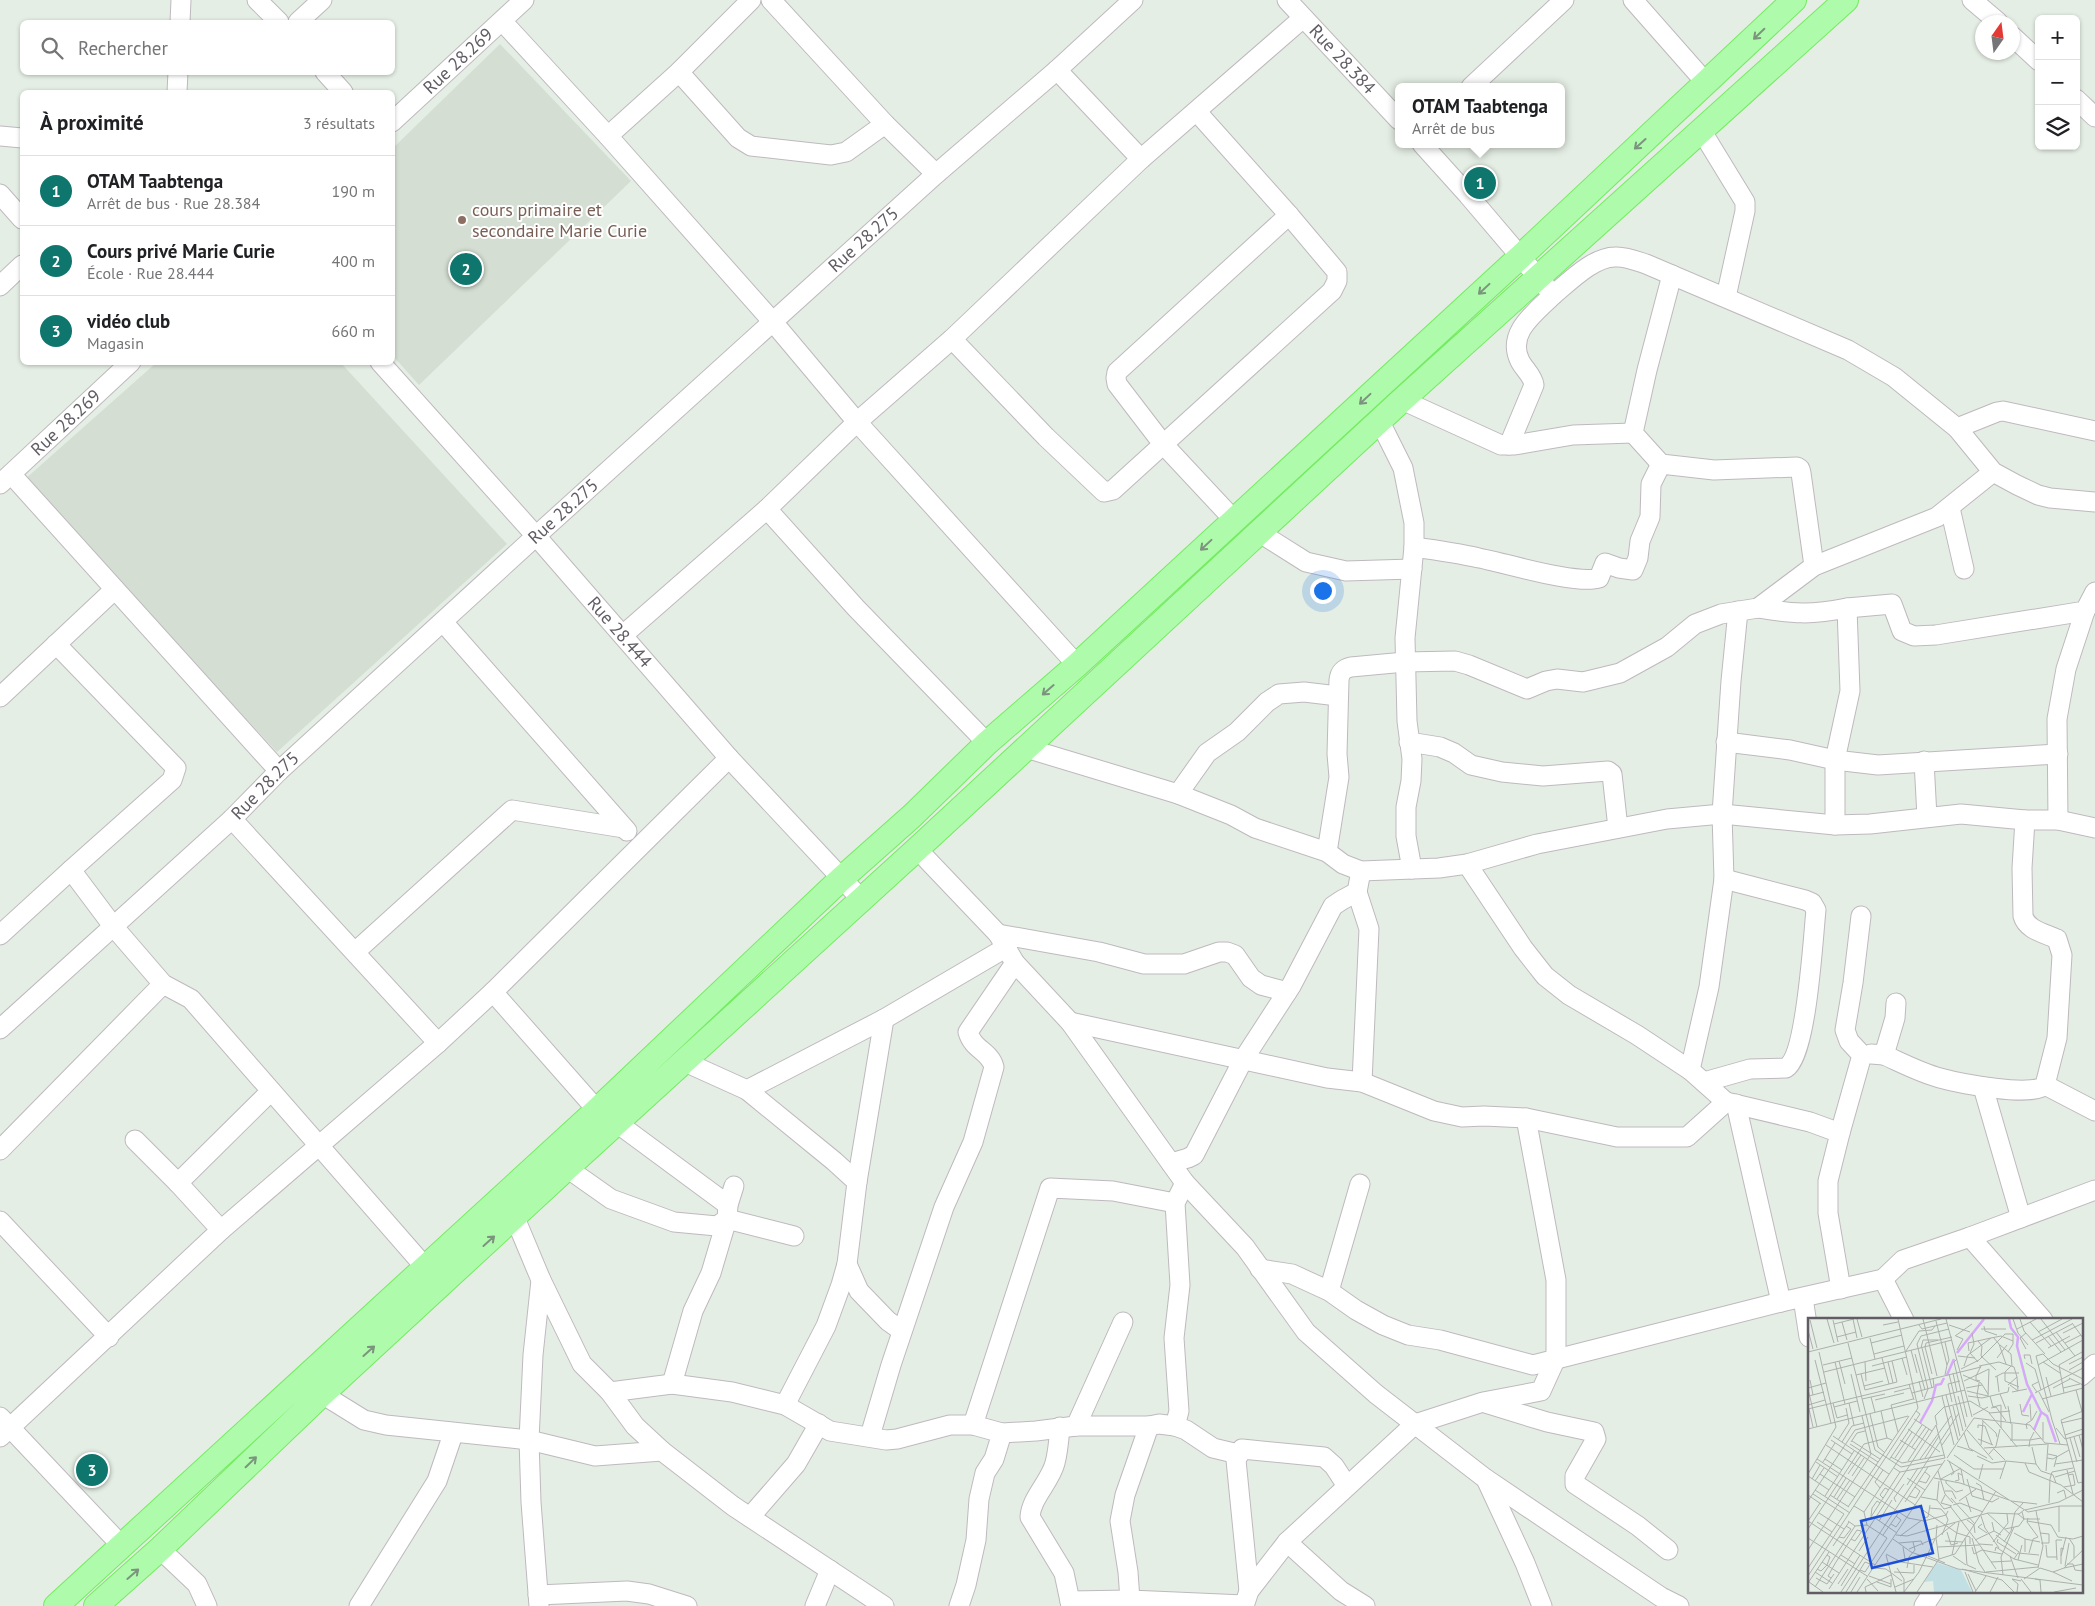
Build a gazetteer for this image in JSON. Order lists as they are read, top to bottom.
{
  "streets": {
    "street": [
      "Rue 28.384",
      "Rue 28.269",
      "Rue 28.275",
      "Rue 28.444"
    ]
  },
  "crossings": [
    ["Rue 28.275", "Rue 28.444"]
  ],
  "places": ["cours primaire et secondaire Marie Curie"],
  "north": "top",
  "page": {
    "map_buttons": ["+", "−"],
    "search": "Rechercher",
    "popup": ["OTAM Taabtenga", "Arrêt de bus"],
    "heading": ["À proximité", "3 résultats"],
    "list": [
      {
        "mark": "1",
        "name": "OTAM Taabtenga",
        "note": "Arrêt de bus · Rue 28.384",
        "value": "190 m"
      },
      {
        "mark": "2",
        "name": "Cours privé Marie Curie",
        "note": "École · Rue 28.444",
        "value": "400 m"
      },
      {
        "mark": "3",
        "name": "vidéo club",
        "note": "Magasin",
        "value": "660 m"
      }
    ],
    "pins": ["1", "2", "3"]
  }
}
